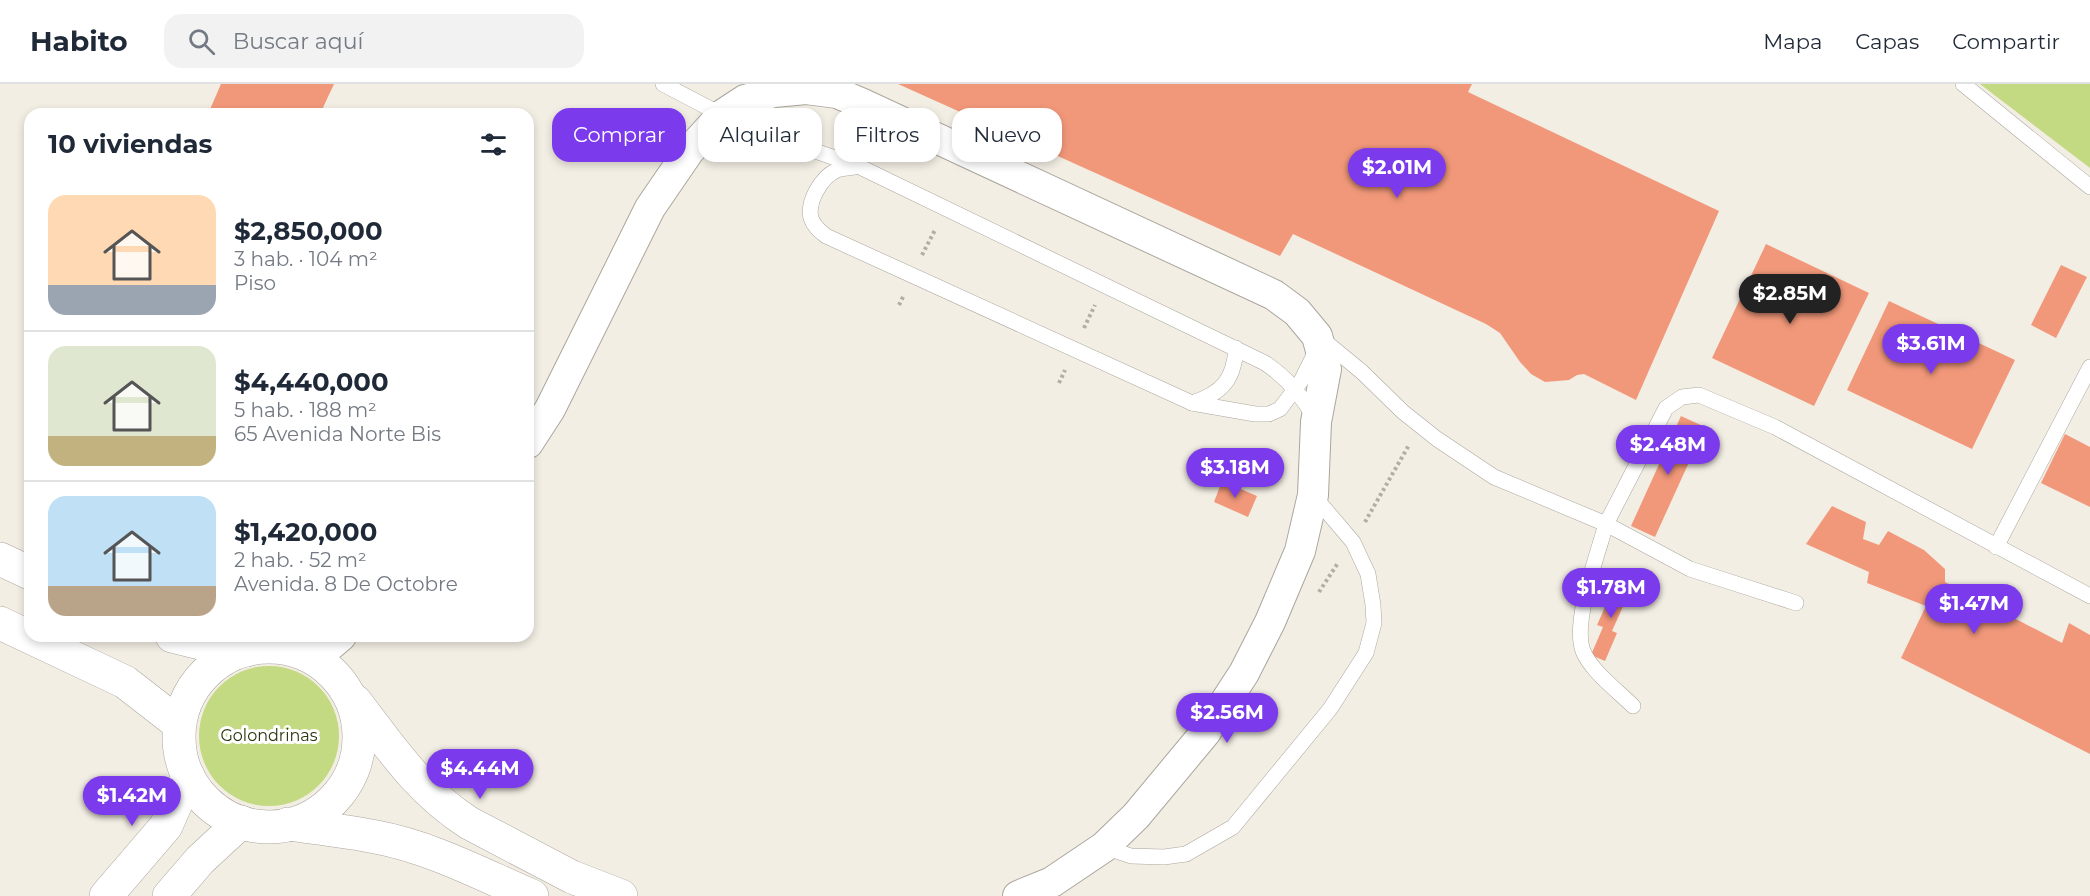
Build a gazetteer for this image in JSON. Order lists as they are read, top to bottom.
{
  "parks": ["Golondrinas"],
  "page": {
    "header": "Habito",
    "search": "Buscar aquí",
    "nav": ["Mapa", "Capas", "Compartir"],
    "chip": [
      "Comprar",
      "Alquilar",
      "Filtros",
      "Nuevo"
    ],
    "heading": "10 viviendas",
    "price": [
      "$2.01M",
      "$2.85M",
      "$3.61M",
      "$2.48M",
      "$3.18M",
      "$1.78M",
      "$1.47M",
      "$2.56M",
      "$4.44M",
      "$1.42M"
    ],
    "list": [
      {
        "name": "$2,850,000",
        "note": "3 hab. · 104 m² · Piso"
      },
      {
        "name": "$4,440,000",
        "note": "5 hab. · 188 m² · 65 Avenida Norte Bis"
      },
      {
        "name": "$1,420,000",
        "note": "2 hab. · 52 m² · Avenida. 8 De Octobre"
      }
    ]
  }
}
